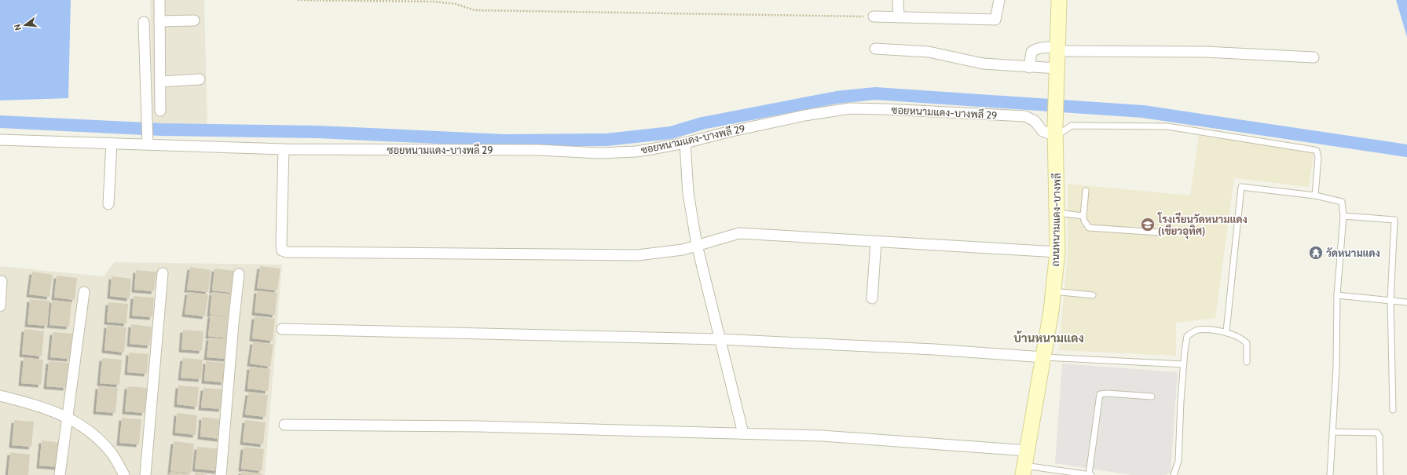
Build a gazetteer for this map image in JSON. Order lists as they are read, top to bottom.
{
  "streets": {
    "main road": ["ถนนหนามแดง-บางพลี"],
    "street": ["ซอยหนามแดง-บางพลี 29"]
  },
  "crossings": [
    ["ซอยหนามแดง-บางพลี 29", "ถนนหนามแดง-บางพลี"]
  ],
  "districts": ["บ้านหนามแดง"],
  "places": {
    "school or university": ["โรงเรียนวัดหนามแดง (เขียวอุทิศ)"],
    "temple": ["วัดหนามแดง"]
  },
  "north": "left"
}
